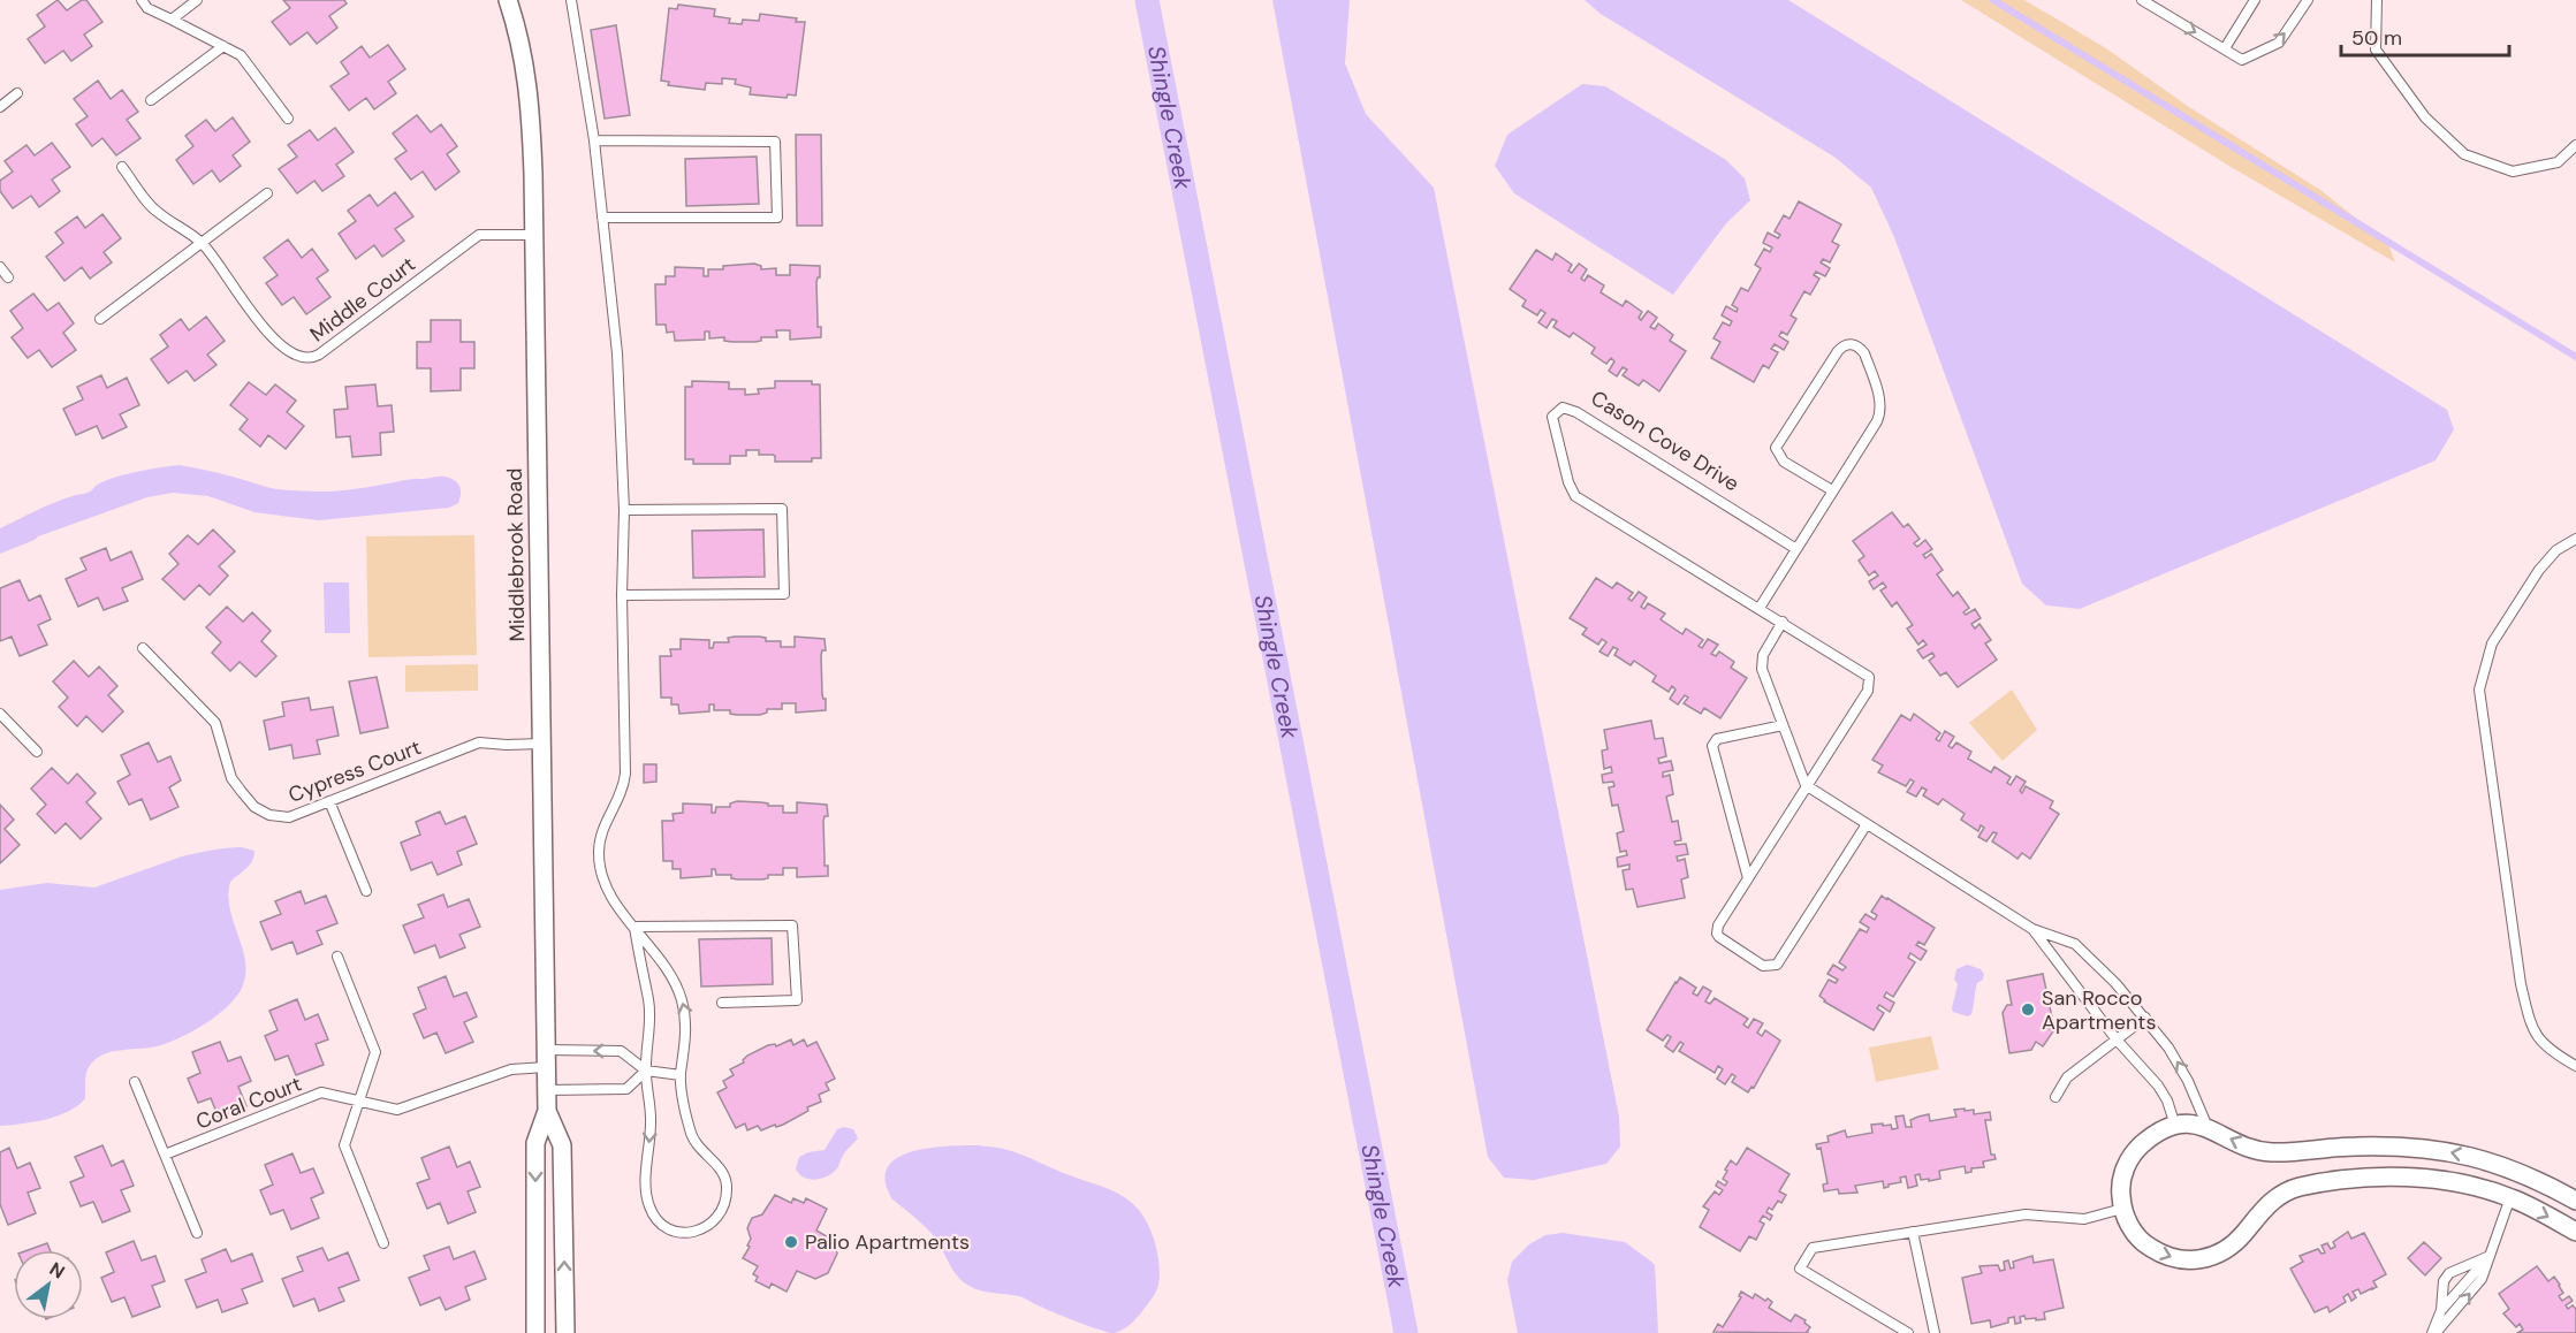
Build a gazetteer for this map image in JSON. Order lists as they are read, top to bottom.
{
  "streets": {
    "street": ["Middlebrook Road"],
    "lane": [
      "Middle Court",
      "Cason Cove Drive",
      "Cypress Court",
      "Coral Court"
    ]
  },
  "crossings": [
    ["Middle Court", "Middlebrook Road"],
    ["Middlebrook Road", "Cypress Court"],
    ["Middlebrook Road", "Coral Court"]
  ],
  "water": ["Shingle Creek"],
  "places": ["San Rocco Apartments", "Palio Apartments"],
  "scale_bar": "50 m",
  "north": "top right"
}
